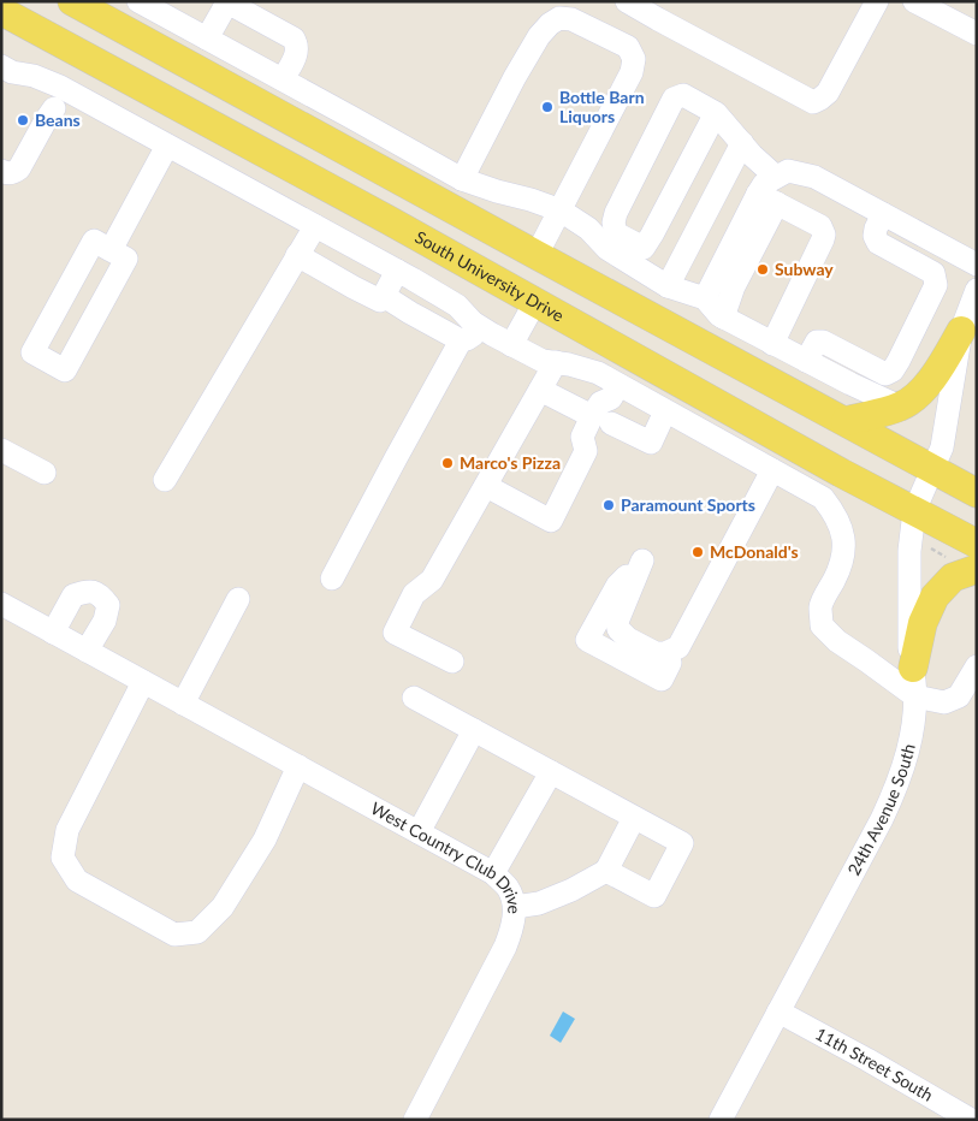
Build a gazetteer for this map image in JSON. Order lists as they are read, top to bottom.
{
  "streets": {
    "main road": ["South University Drive"],
    "street": ["24th Avenue South", "West Country Club Drive", "11th Street South"]
  },
  "crossings": [
    ["South University Drive", "24th Avenue South"],
    ["24th Avenue South", "11th Street South"]
  ],
  "places": [
    "Bottle Barn Liquors",
    "Beans",
    "Subway",
    "Marco's Pizza",
    "Paramount Sports",
    "McDonald's"
  ]
}
